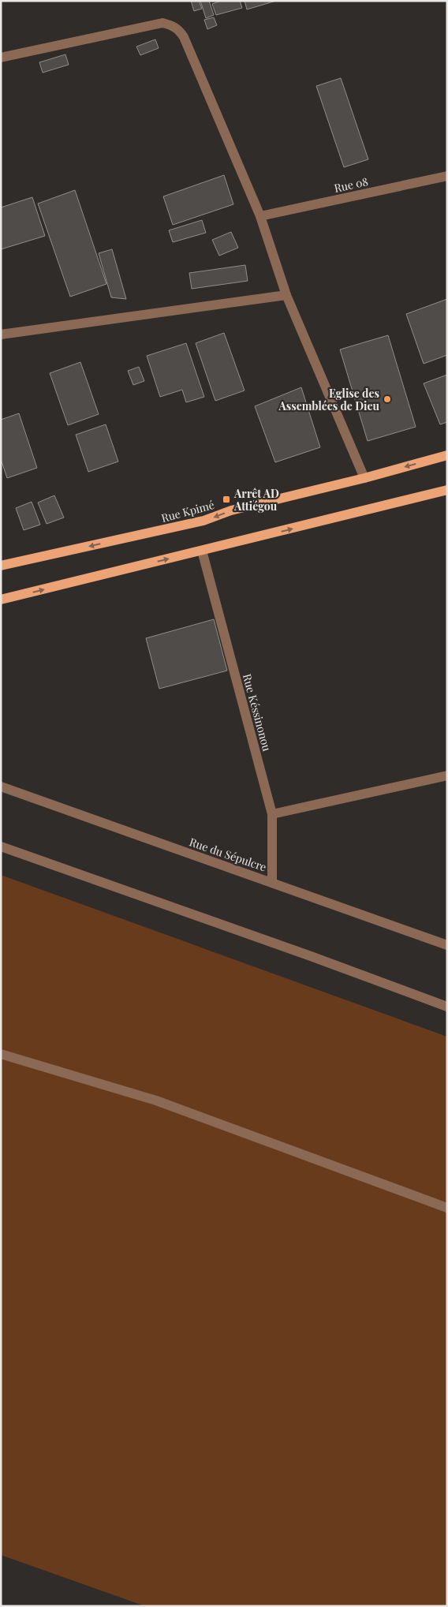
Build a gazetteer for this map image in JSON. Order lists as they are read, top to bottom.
{
  "streets": {
    "main road": ["Rue Kpimé"],
    "street": ["Rue 08", "Rue Késsinonou", "Rue du Sépulcre"]
  },
  "crossings": [
    ["Rue Késsinonou", "Rue du Sépulcre"]
  ],
  "places": {
    "other": ["Eglise des Assemblées de Dieu"],
    "transit": ["Arrêt AD Attiégou"]
  }
}
